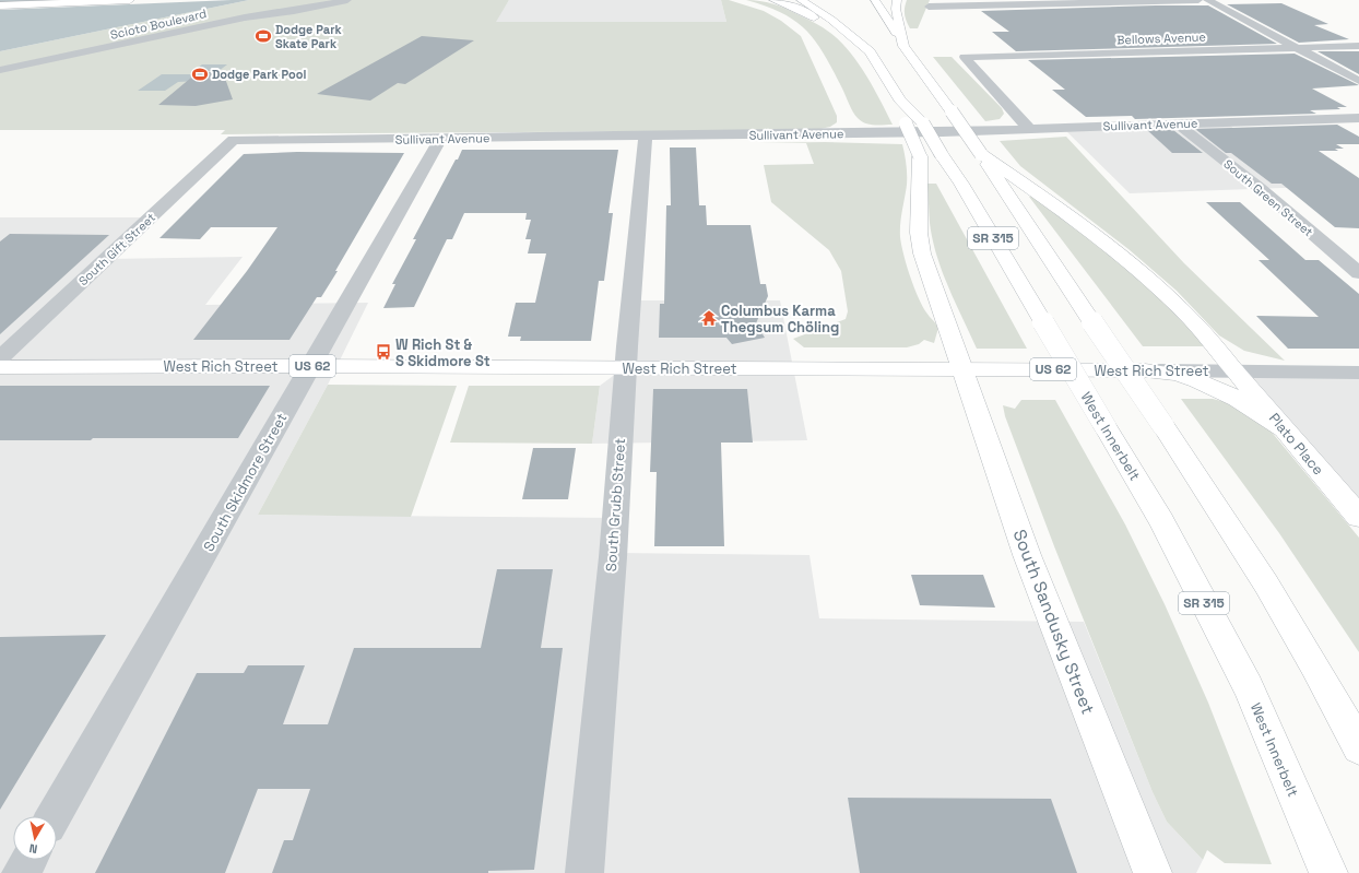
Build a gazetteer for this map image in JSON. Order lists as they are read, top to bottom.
{
  "streets": {
    "main road": [
      "SR 315",
      "West Rich Street",
      "US 62",
      "West Innerbelt",
      "Plato Place",
      "South Sandusky Street"
    ],
    "street": [
      "Scioto Boulevard",
      "Bellows Avenue",
      "Sullivant Avenue",
      "South Green Street",
      "South Gift Street",
      "South Skidmore Street",
      "South Grubb Street"
    ]
  },
  "crossings": [
    ["Bellows Avenue", "Sullivant Avenue"],
    ["Sullivant Avenue", "South Green Street"],
    ["Sullivant Avenue", "South Gift Street"],
    ["Sullivant Avenue", "South Skidmore Street"],
    ["Sullivant Avenue", "South Grubb Street"],
    ["SR 315", "Plato Place"],
    ["West Rich Street", "US 62"],
    ["West Rich Street", "Plato Place"],
    ["West Rich Street", "South Skidmore Street"],
    ["West Rich Street", "South Grubb Street"],
    ["West Rich Street", "South Sandusky Street"],
    ["US 62", "Plato Place"],
    ["West Innerbelt", "South Sandusky Street"]
  ],
  "places": {
    "sports": ["Dodge Park Skate Park", "Dodge Park Pool"],
    "temple": ["Columbus Karma Thegsum Chöling"],
    "bus stop": ["W Rich St & S Skidmore St"]
  },
  "north": "bottom"
}
